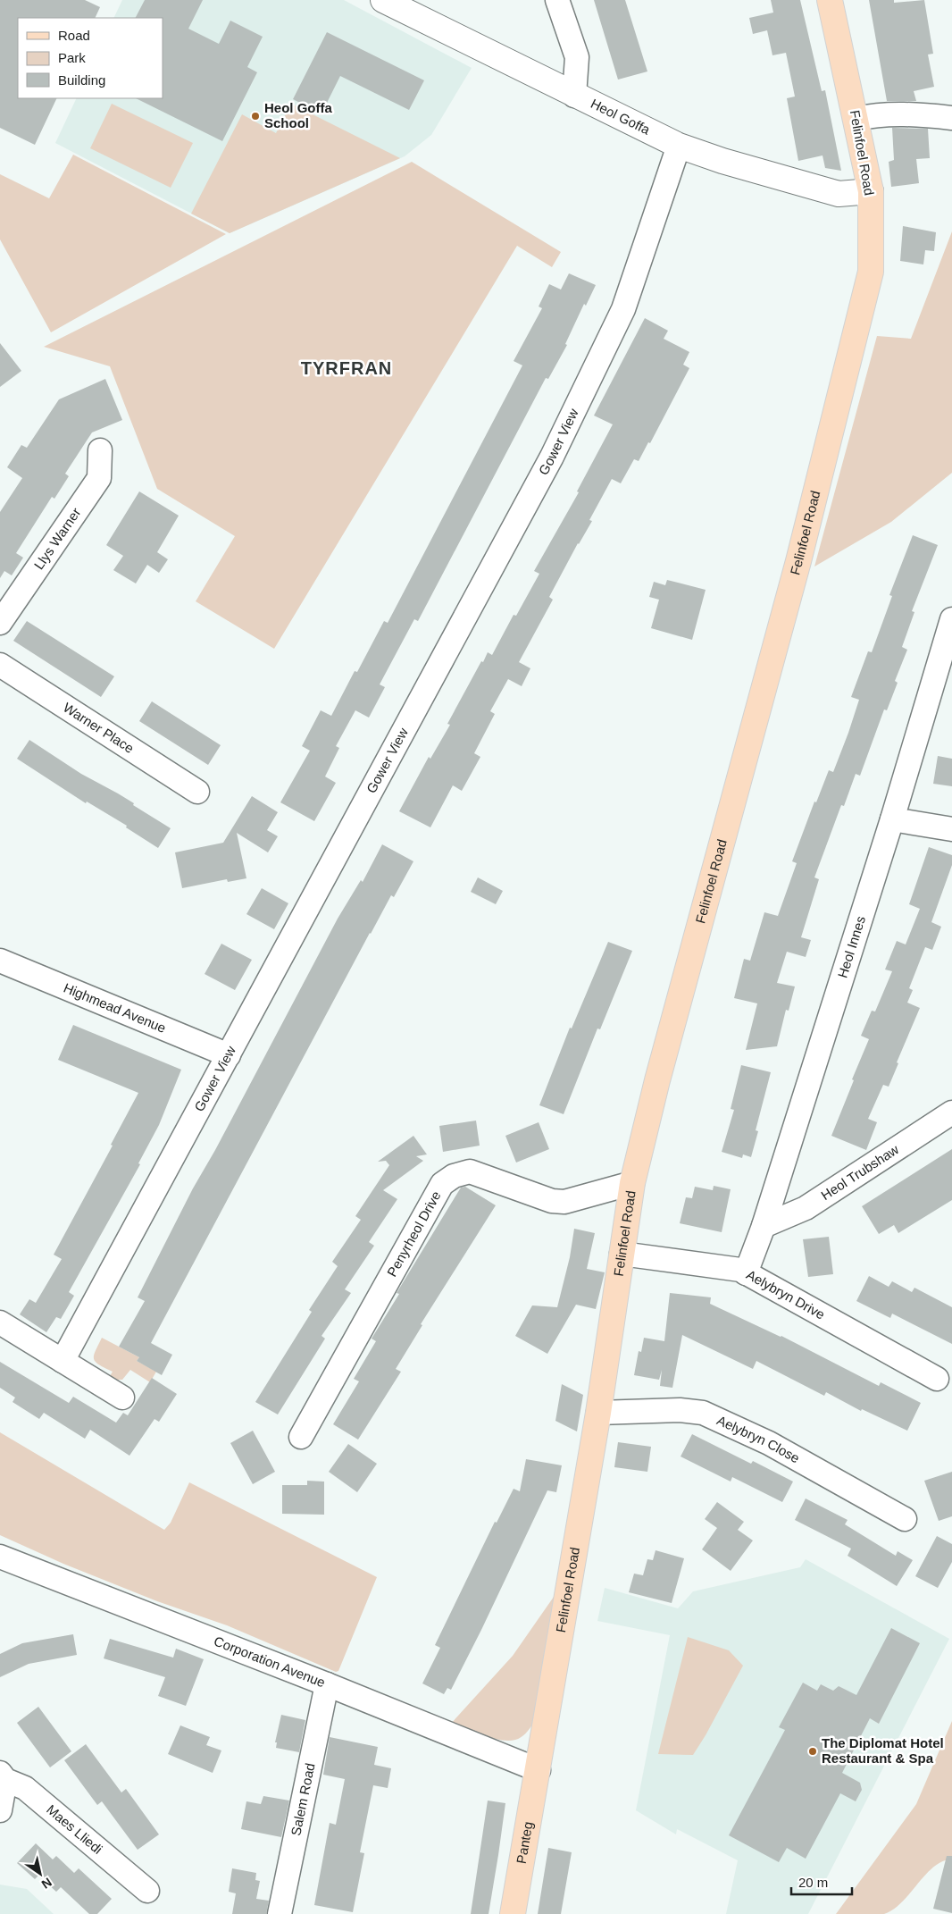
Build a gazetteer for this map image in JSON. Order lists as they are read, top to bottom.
{
  "streets": {
    "main road": ["Felinfoel Road", "Panteg"],
    "street": [
      "Heol Goffa",
      "Gower View",
      "Llys Warner",
      "Warner Place",
      "Heol Innes",
      "Highmead Avenue",
      "Heol Trubshaw",
      "Penyrheol Drive",
      "Aelybryn Drive",
      "Aelybryn Close",
      "Corporation Avenue",
      "Salem Road",
      "Maes Lliedi"
    ]
  },
  "crossings": [
    ["Heol Goffa", "Felinfoel Road"],
    ["Heol Goffa", "Gower View"],
    ["Felinfoel Road", "Penyrheol Drive"],
    ["Felinfoel Road", "Aelybryn Drive"],
    ["Felinfoel Road", "Aelybryn Close"],
    ["Felinfoel Road", "Corporation Avenue"],
    ["Felinfoel Road", "Panteg"],
    ["Gower View", "Highmead Avenue"],
    ["Heol Innes", "Heol Trubshaw"],
    ["Heol Innes", "Aelybryn Drive"],
    ["Corporation Avenue", "Salem Road"],
    ["Corporation Avenue", "Panteg"]
  ],
  "districts": ["TYRFRAN"],
  "places": ["Heol Goffa School", "The Diplomat Hotel Restaurant & Spa"],
  "legend": ["Road", "Park", "Building"],
  "scale_bar": "20 m",
  "north": "bottom right"
}
